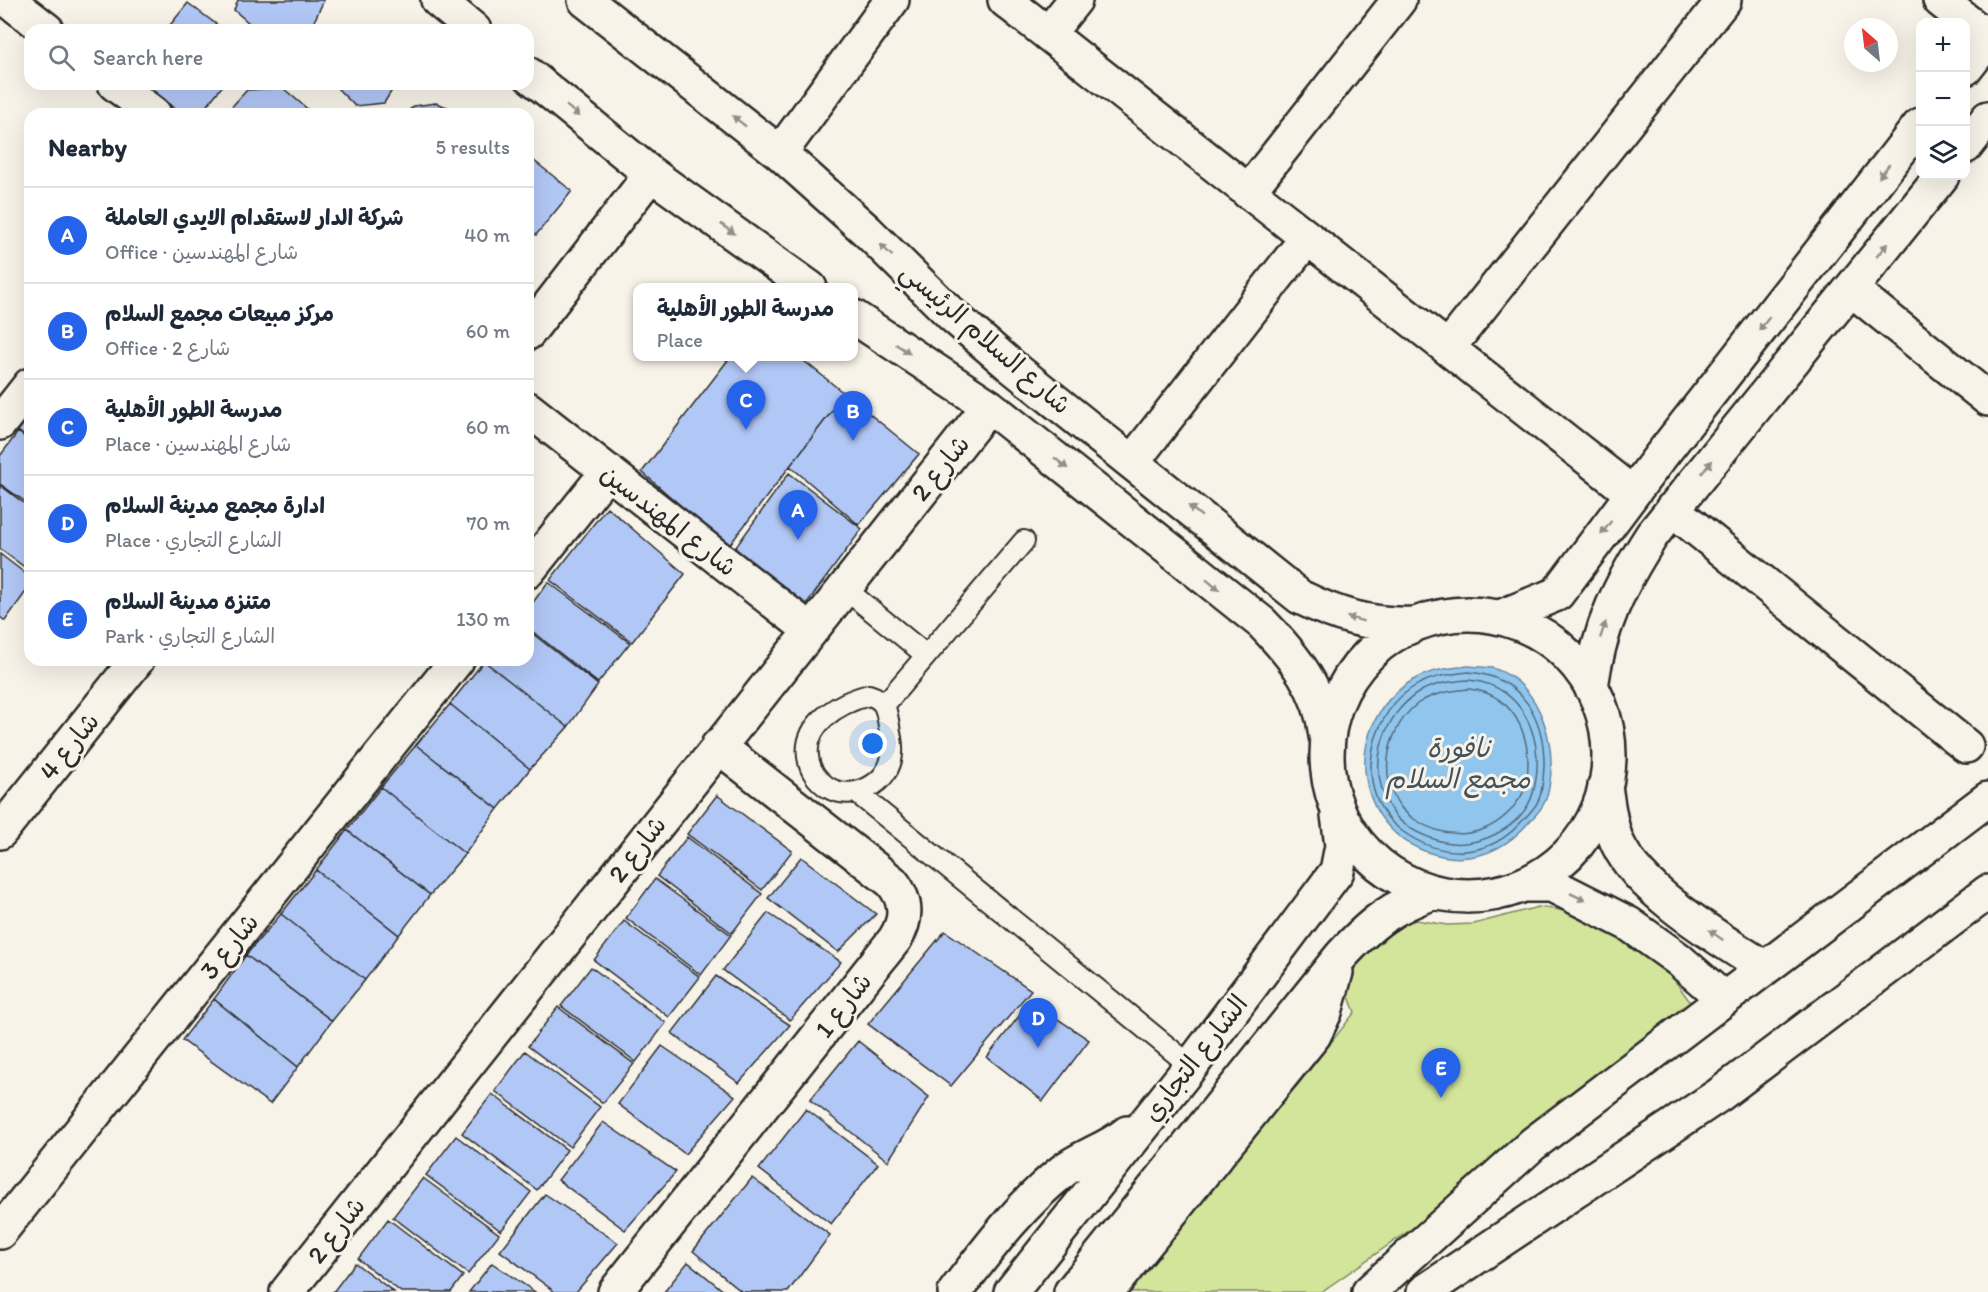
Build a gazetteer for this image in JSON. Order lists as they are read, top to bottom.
{
  "streets": {
    "street": [
      "شارع السلام الرئيسي",
      "شارع 2",
      "شارع المهندسين",
      "شارع 4",
      "شارع 3",
      "شارع 1",
      "الشارع التجاري"
    ]
  },
  "crossings": [
    ["شارع السلام الرئيسي", "شارع 2"],
    ["شارع السلام الرئيسي", "الشارع التجاري"],
    ["شارع 2", "شارع المهندسين"],
    ["شارع 2", "شارع 1"]
  ],
  "water": ["نافورة مجمع السلام"],
  "north": "top left",
  "page": {
    "map_buttons": ["+", "−"],
    "search": "Search here",
    "heading": ["Nearby", "5 results"],
    "list": [
      {
        "mark": "A",
        "name": "شركة الدار لاستقدام الايدي العاملة",
        "note": "Office · شارع المهندسين",
        "value": "40 m"
      },
      {
        "mark": "B",
        "name": "مركز مبيعات مجمع السلام",
        "note": "Office · شارع 2",
        "value": "60 m"
      },
      {
        "mark": "C",
        "name": "مدرسة الطور الأهلية",
        "note": "Place · شارع المهندسين",
        "value": "60 m"
      },
      {
        "mark": "D",
        "name": "ادارة مجمع مدينة السلام",
        "note": "Place · الشارع التجاري",
        "value": "70 m"
      },
      {
        "mark": "E",
        "name": "متنزه مدينة السلام",
        "note": "Park · الشارع التجاري",
        "value": "130 m"
      }
    ],
    "popup": ["مدرسة الطور الأهلية", "Place"],
    "pins": [
      "C",
      "B",
      "A",
      "D",
      "E"
    ]
  }
}
